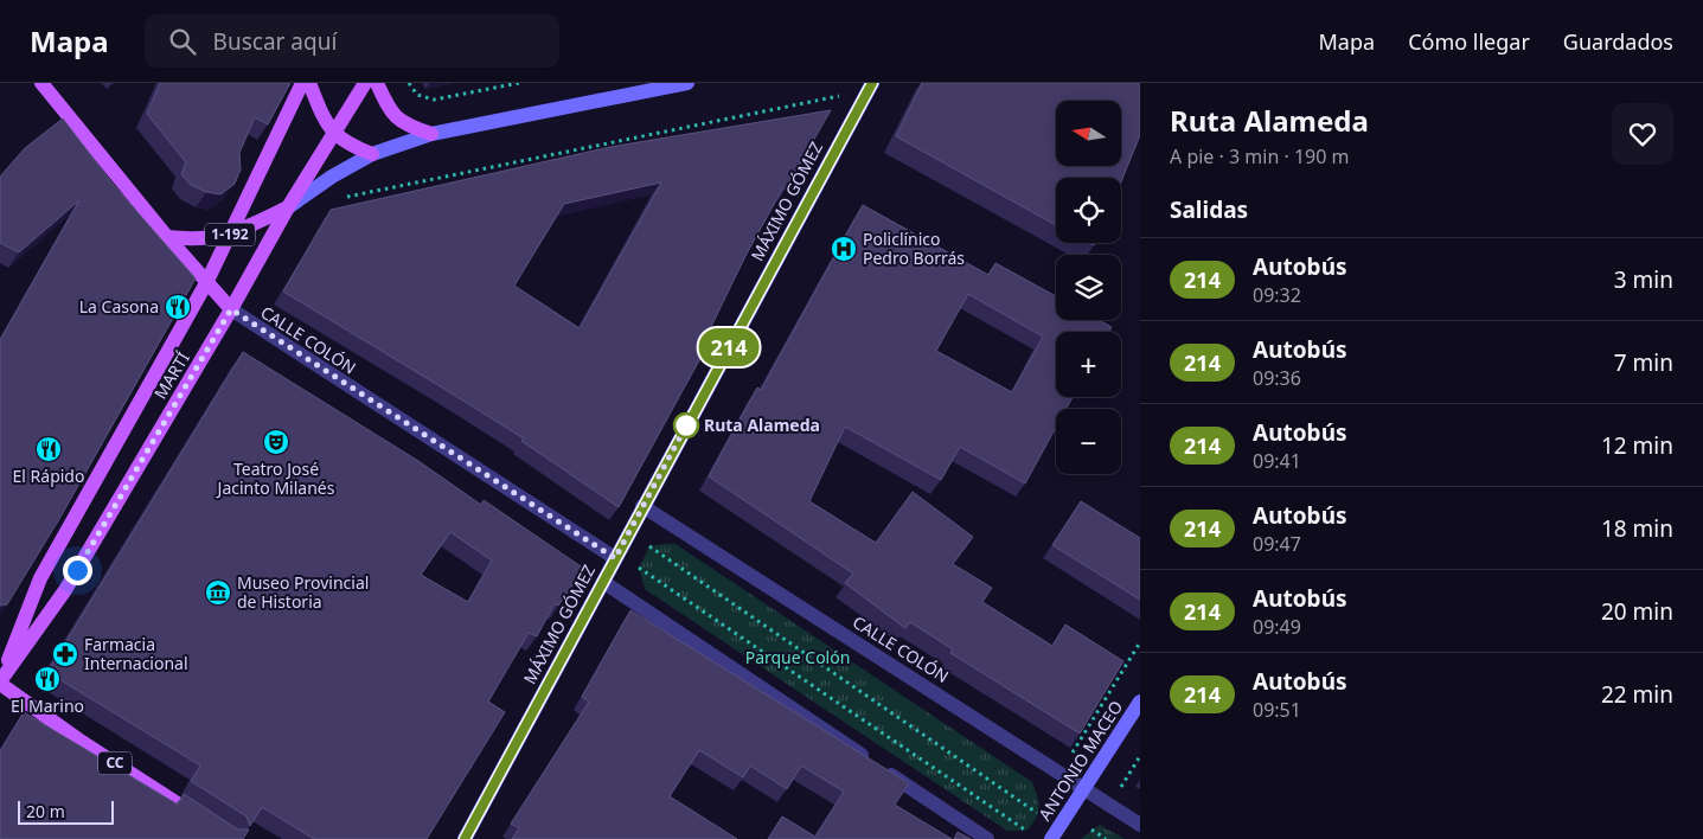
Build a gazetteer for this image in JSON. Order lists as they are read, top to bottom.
{
  "streets": {
    "main road": [
      "MÁXIMO GÓMEZ",
      "1-192",
      "CALLE COLÓN",
      "MARTÍ",
      "ANTONIO MACEO",
      "CC"
    ]
  },
  "crossings": [
    ["MÁXIMO GÓMEZ", "CALLE COLÓN"],
    ["1-192", "CALLE COLÓN"],
    ["1-192", "MARTÍ"],
    ["CALLE COLÓN", "MARTÍ"],
    ["CALLE COLÓN", "ANTONIO MACEO"],
    ["MARTÍ", "CC"]
  ],
  "parks": ["Parque Colón"],
  "places": {
    "hospital": ["Policlínico Pedro Borrás"],
    "restaurant": ["La Casona", "El Rápido", "El Marino"],
    "other": ["Ruta Alameda"],
    "theatre": ["Teatro José Jacinto Milanés"],
    "museum": ["Museo Provincial de Historia"],
    "pharmacy": ["Farmacia Internacional"]
  },
  "lines": ["bus line 214"],
  "scale_bar": "20 m",
  "north": "left",
  "page": {
    "header": "Mapa",
    "search": "Buscar aquí",
    "nav": ["Mapa", "Cómo llegar", "Guardados"],
    "on_map": "214",
    "heading": [
      ["Ruta Alameda", "A pie · 3 min · 190 m"],
      "Salidas"
    ],
    "map_buttons": ["+", "−"],
    "list": [
      {
        "mark": "214",
        "name": "Autobús",
        "note": "09:32",
        "value": "3 min"
      },
      {
        "mark": "214",
        "name": "Autobús",
        "note": "09:36",
        "value": "7 min"
      },
      {
        "mark": "214",
        "name": "Autobús",
        "note": "09:41",
        "value": "12 min"
      },
      {
        "mark": "214",
        "name": "Autobús",
        "note": "09:47",
        "value": "18 min"
      },
      {
        "mark": "214",
        "name": "Autobús",
        "note": "09:49",
        "value": "20 min"
      },
      {
        "mark": "214",
        "name": "Autobús",
        "note": "09:51",
        "value": "22 min"
      }
    ],
    "scale": "20 m"
  }
}
